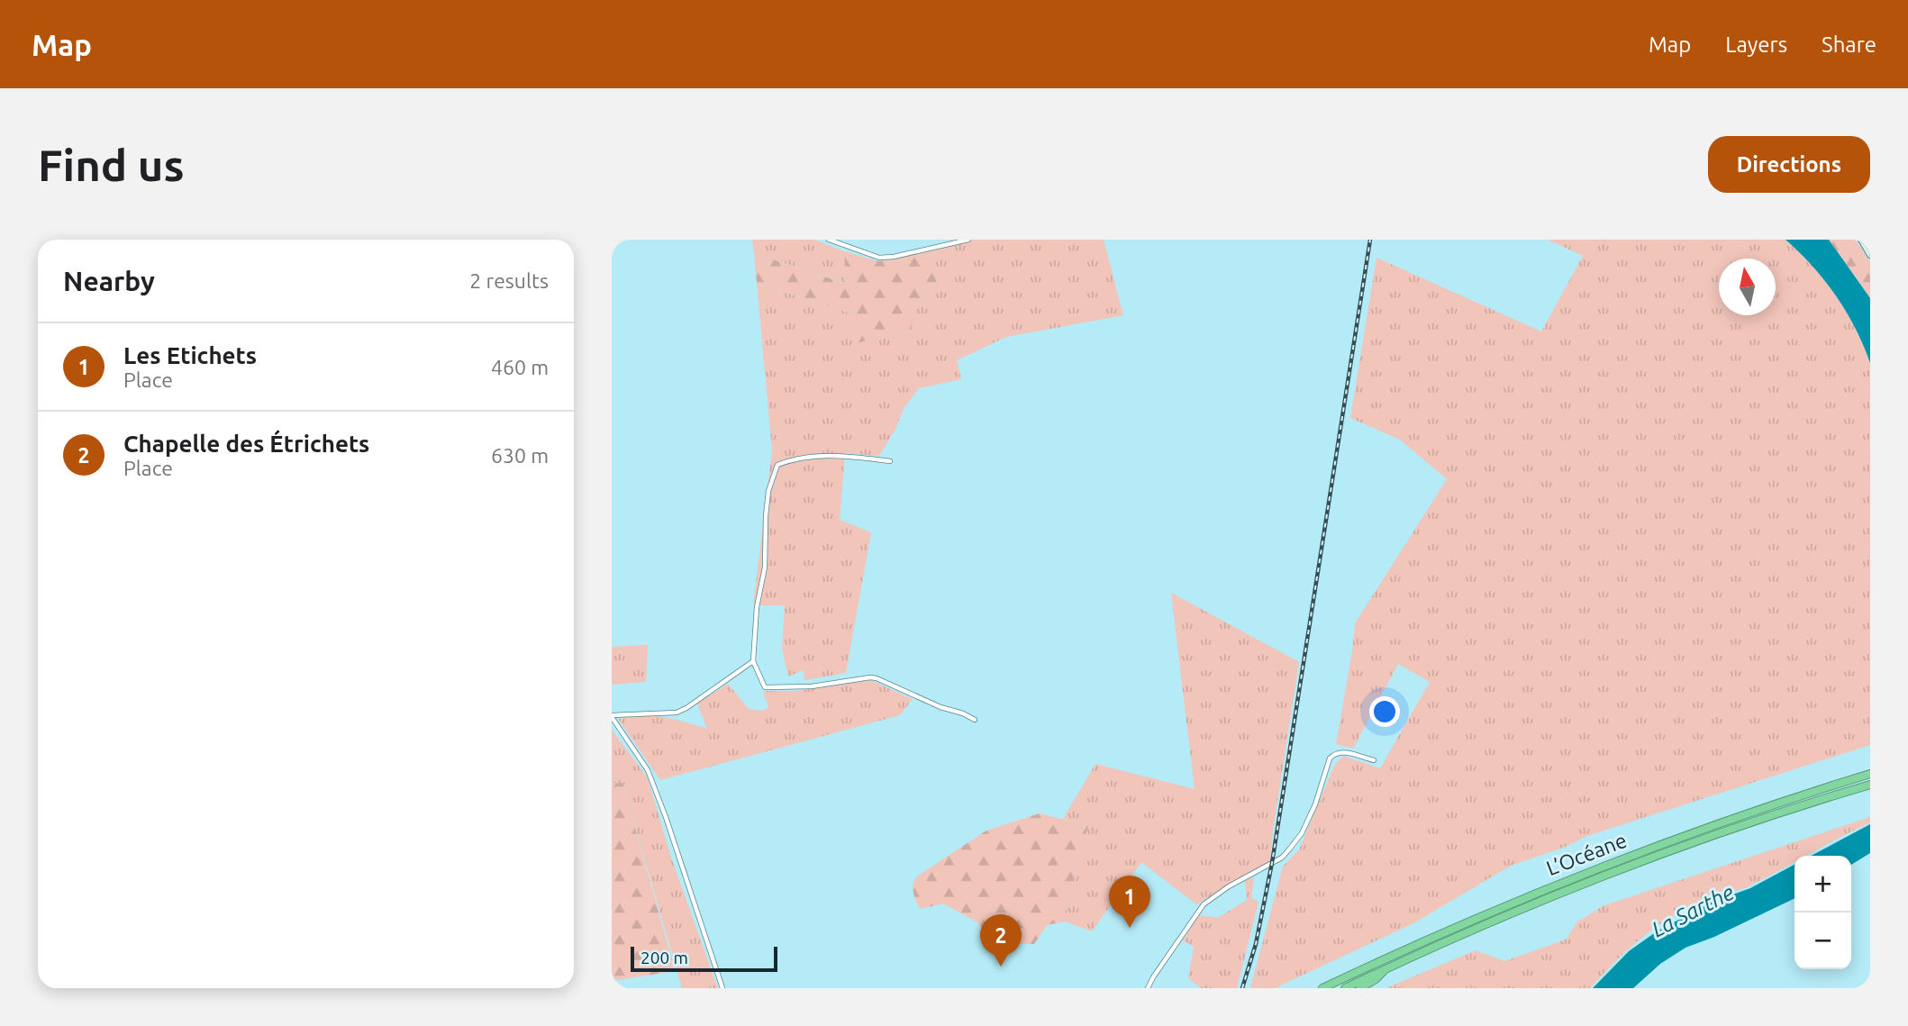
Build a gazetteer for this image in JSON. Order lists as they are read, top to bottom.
{
  "streets": {
    "highway": ["L’Océane"]
  },
  "water": ["La Sarthe"],
  "scale_bar": "200 m",
  "north": "top",
  "page": {
    "header": "Map",
    "nav": ["Map", "Layers", "Share"],
    "buttons": "Directions",
    "title": "Find us",
    "heading": ["Nearby", "2 results"],
    "list": [
      {
        "mark": "1",
        "name": "Les Etichets",
        "note": "Place",
        "value": "460 m"
      },
      {
        "mark": "2",
        "name": "Chapelle des Étrichets",
        "note": "Place",
        "value": "630 m"
      }
    ],
    "map_buttons": ["+", "−"],
    "pins": ["1", "2"],
    "scale": "200 m"
  }
}
